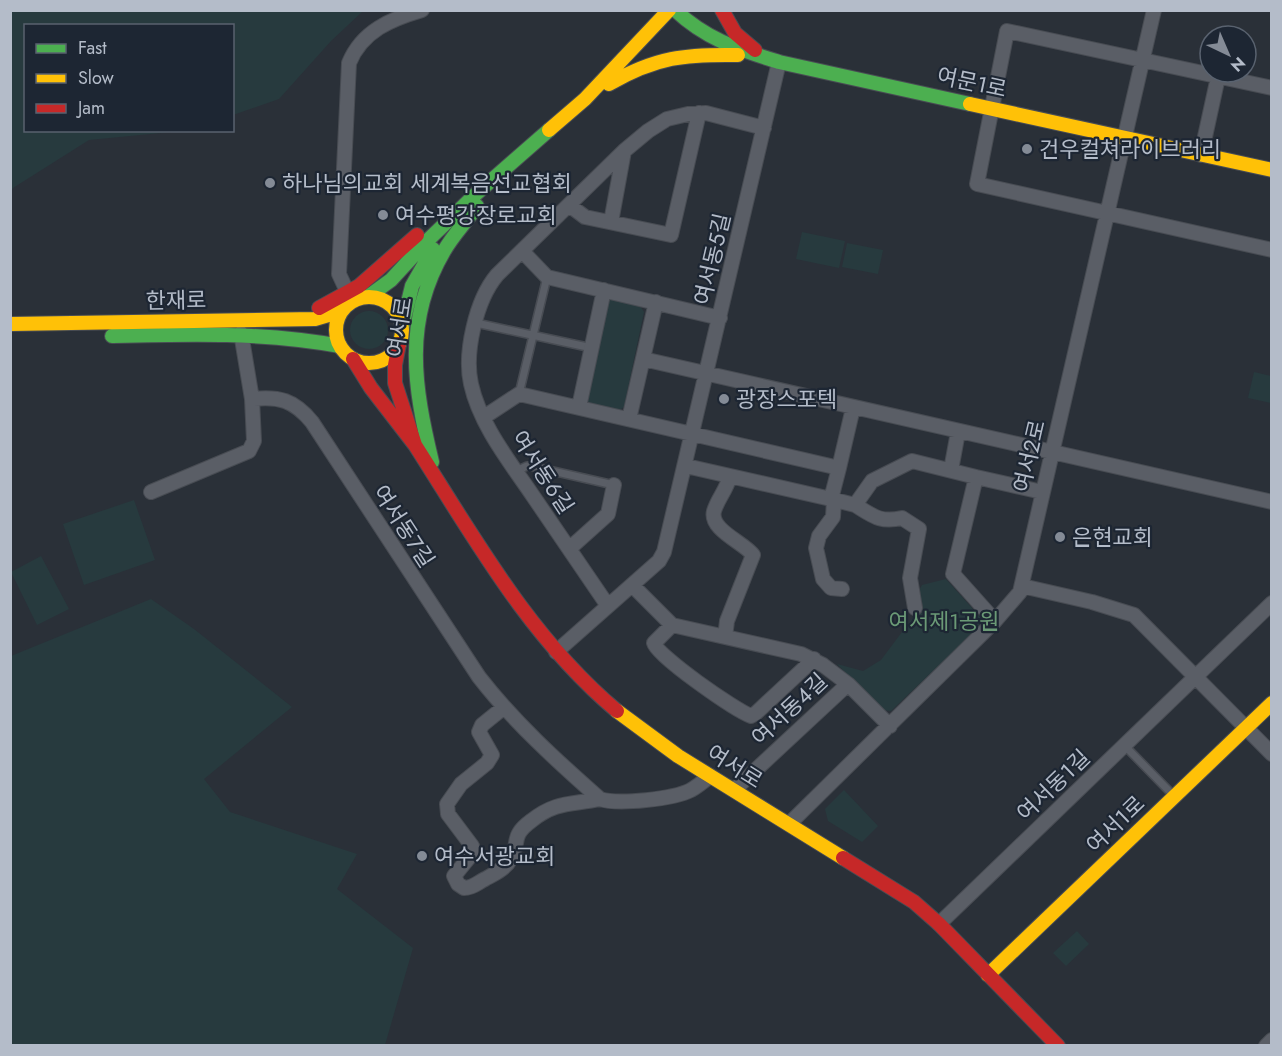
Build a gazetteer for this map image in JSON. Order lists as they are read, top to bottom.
{
  "streets": {
    "street": [
      "여문1로",
      "여서동5길",
      "한재로",
      "여서로",
      "여서2로",
      "여서동6길",
      "여서동7길",
      "여서동4길",
      "여서동1길",
      "여서1로"
    ]
  },
  "crossings": [
    ["여문1로", "여서동5길"],
    ["여문1로", "여서2로"],
    ["여서동5길", "여서로"],
    ["여서동5길", "여서동6길"],
    ["한재로", "여서로"],
    ["여서로", "여서2로"],
    ["여서로", "여서동4길"],
    ["여서로", "여서동1길"],
    ["여서로", "여서1로"],
    ["여서2로", "여서동4길"]
  ],
  "parks": ["여서제1공원"],
  "places": [
    "건우컬쳐라이브러리",
    "하나님의교회 세계복음선교협회",
    "여수평강장로교회",
    "광장스포텍",
    "은현교회",
    "여수서광교회"
  ],
  "legend": ["Fast", "Slow", "Jam"],
  "north": "bottom right"
}
